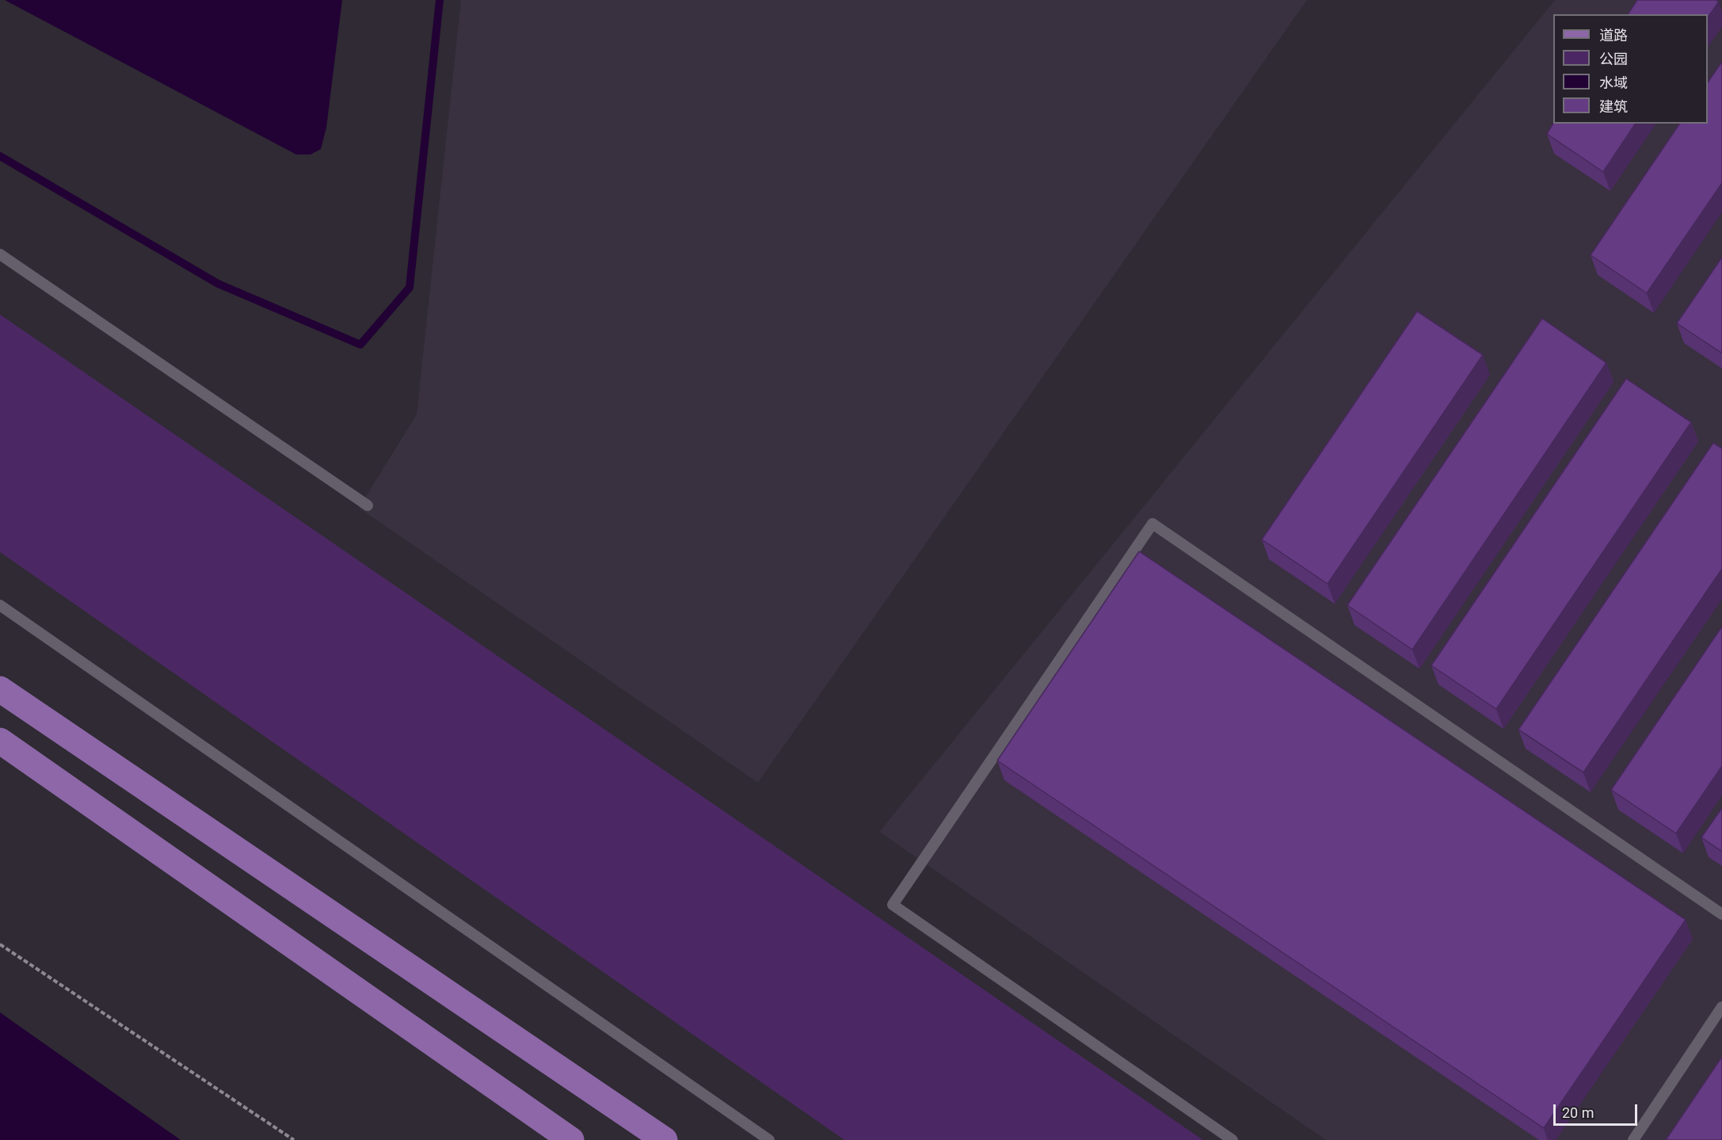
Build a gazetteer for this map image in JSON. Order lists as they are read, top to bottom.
{
  "legend": [
    "道路",
    "公园",
    "水域",
    "建筑"
  ],
  "scale_bar": "20 m"
}
